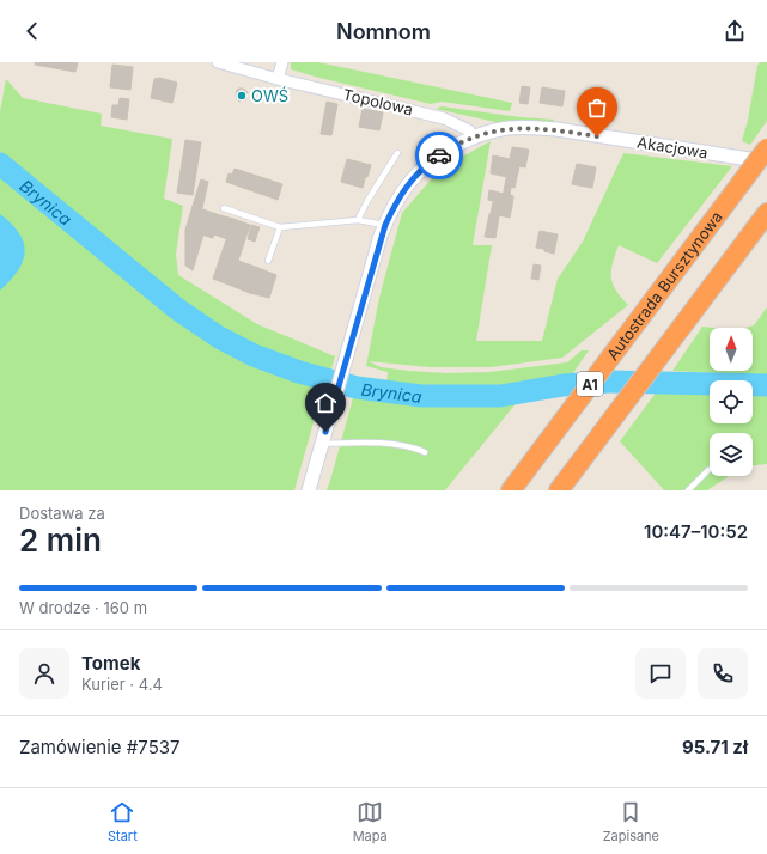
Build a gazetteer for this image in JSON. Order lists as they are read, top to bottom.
{
  "streets": {
    "highway": ["Autostrada Bursztynowa", "A1"],
    "street": ["Topolowa", "Akacjowa"]
  },
  "crossings": [
    ["Topolowa", "Akacjowa"]
  ],
  "water": ["Brynica"],
  "places": ["OWŚ"],
  "north": "top",
  "page": {
    "header": "Nomnom",
    "heading": ["2 min", "Dostawa za", "10:47–10:52"],
    "panel": [
      "Tomek",
      "Kurier · 4.4",
      "Zamówienie #7537",
      "95.71 zł"
    ],
    "bar": "W drodze · 160 m",
    "tabs": ["Start", "Mapa", "Zapisane"]
  }
}
